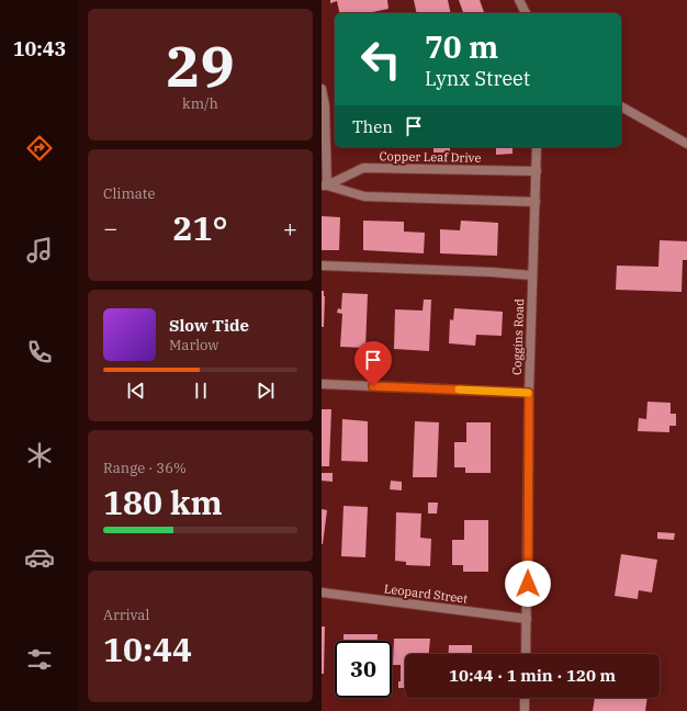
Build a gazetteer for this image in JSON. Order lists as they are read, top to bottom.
{
  "streets": {
    "street": ["Copper Leaf Drive", "Coggins Road", "Leopard Street"]
  },
  "crossings": [
    ["Copper Leaf Drive", "Coggins Road"],
    ["Coggins Road", "Leopard Street"]
  ],
  "page": {
    "tabs": "10:43",
    "tile": [
      ["29", "km/h"],
      "Climate",
      ["Range · 36%", "180 km"],
      ["Arrival", "10:44"]
    ],
    "turn": ["70 m", "Lynx Street"],
    "then": "Then",
    "heat": ["−", "21°", "+"],
    "song": ["Slow Tide", "Marlow"],
    "limit": "30",
    "trip": "10:44 · 1 min · 120 m"
  }
}
